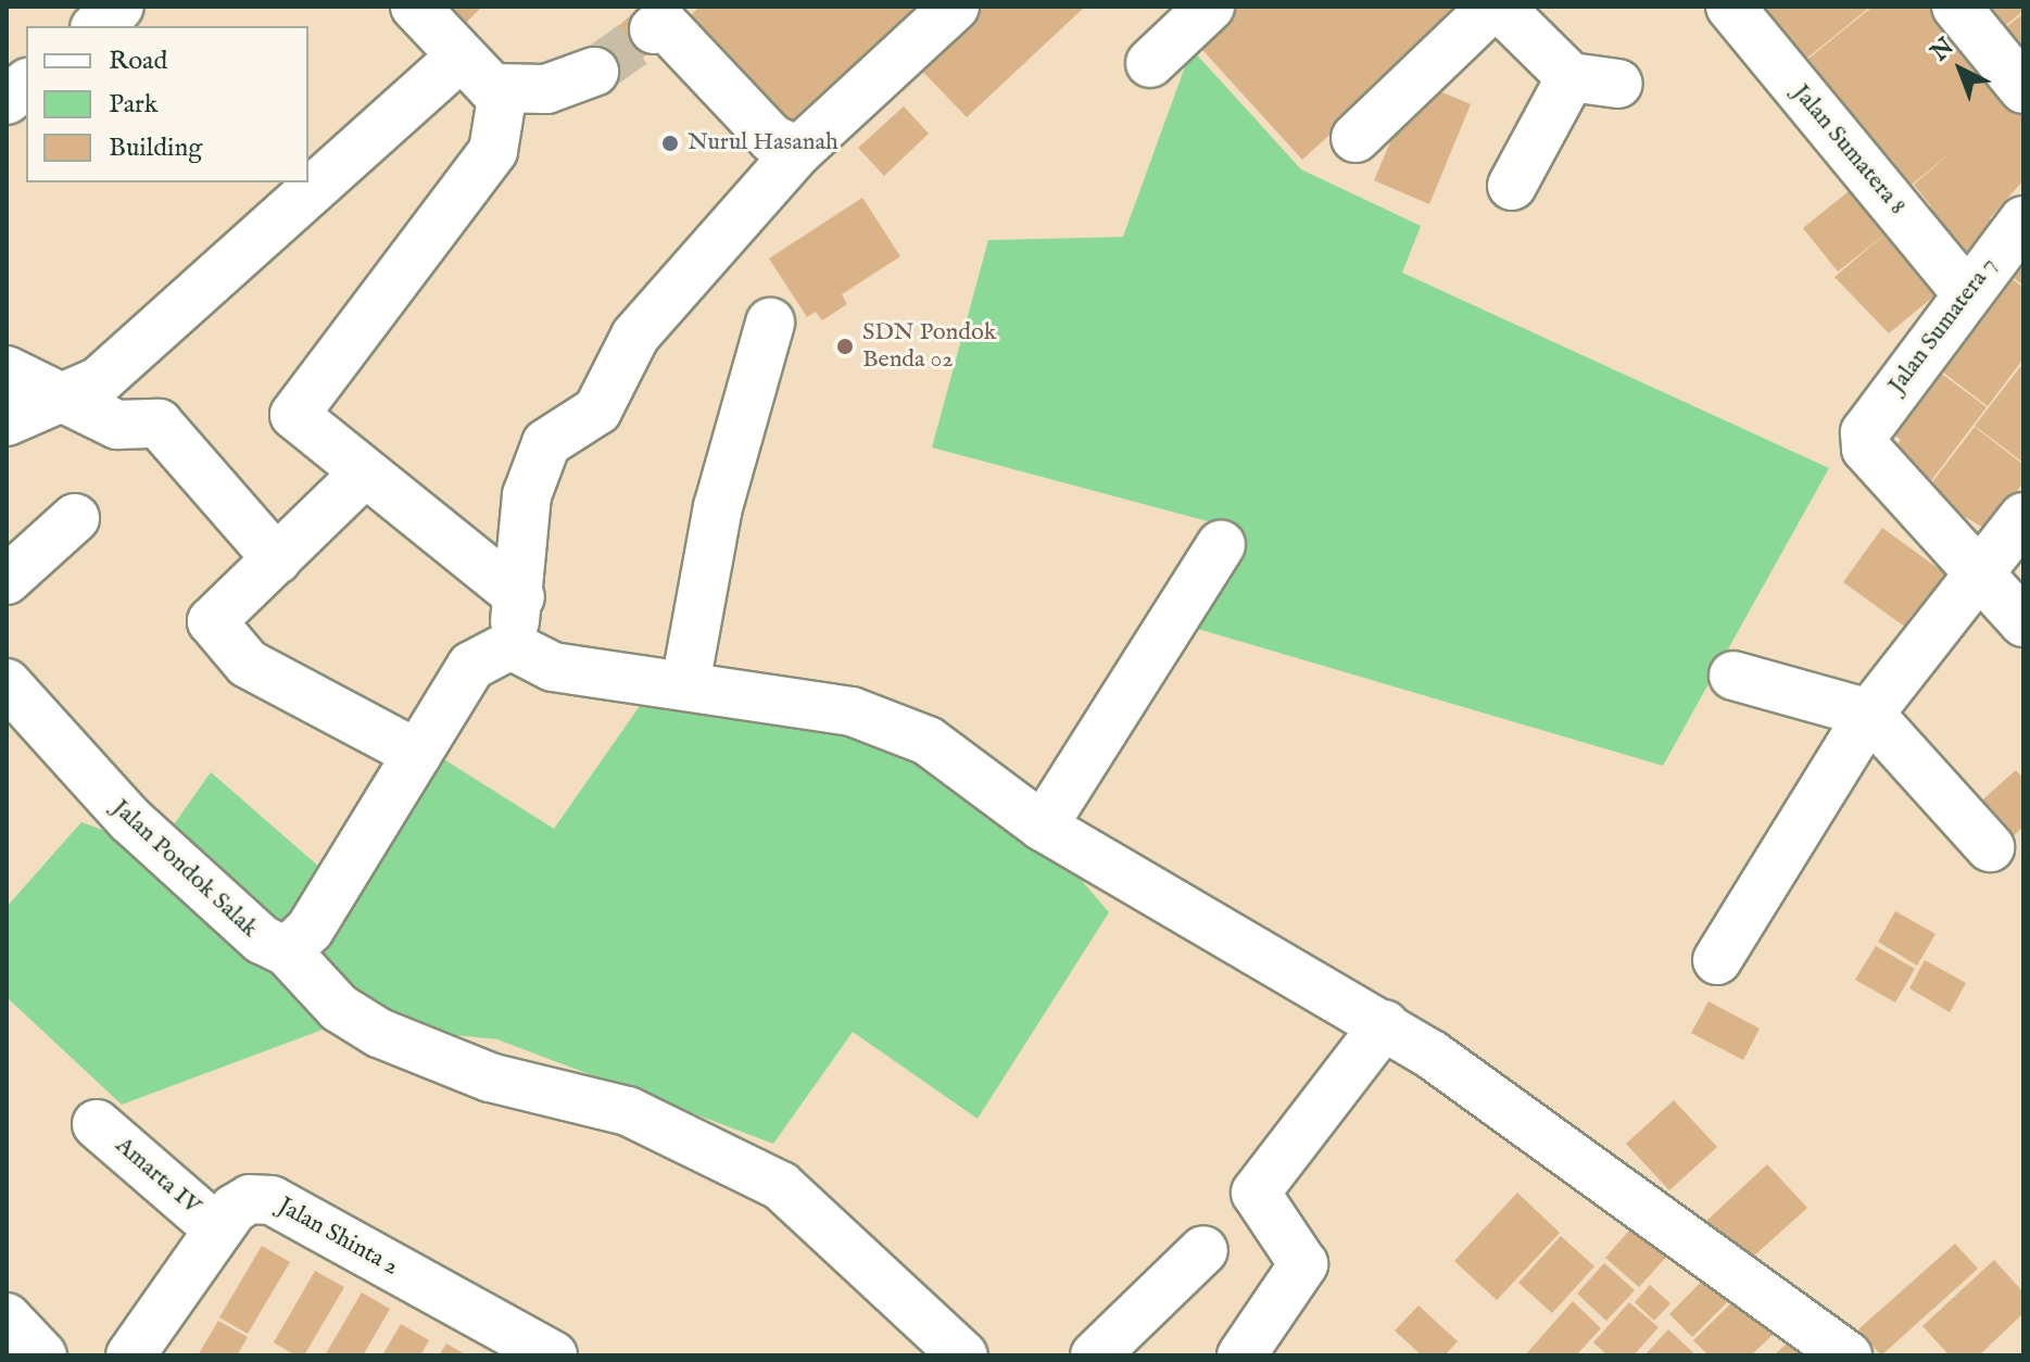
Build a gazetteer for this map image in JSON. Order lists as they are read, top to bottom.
{
  "streets": {
    "street": [
      "Jalan Sumatera 8",
      "Jalan Sumatera 7",
      "Jalan Pondok Salak",
      "Amarta IV",
      "Jalan Shinta 2"
    ]
  },
  "crossings": [
    ["Jalan Sumatera 8", "Jalan Sumatera 7"],
    ["Amarta IV", "Jalan Shinta 2"]
  ],
  "places": ["Nurul Hasanah", "SDN Pondok Benda 02"],
  "legend": ["Road", "Park", "Building"],
  "north": "top left"
}
